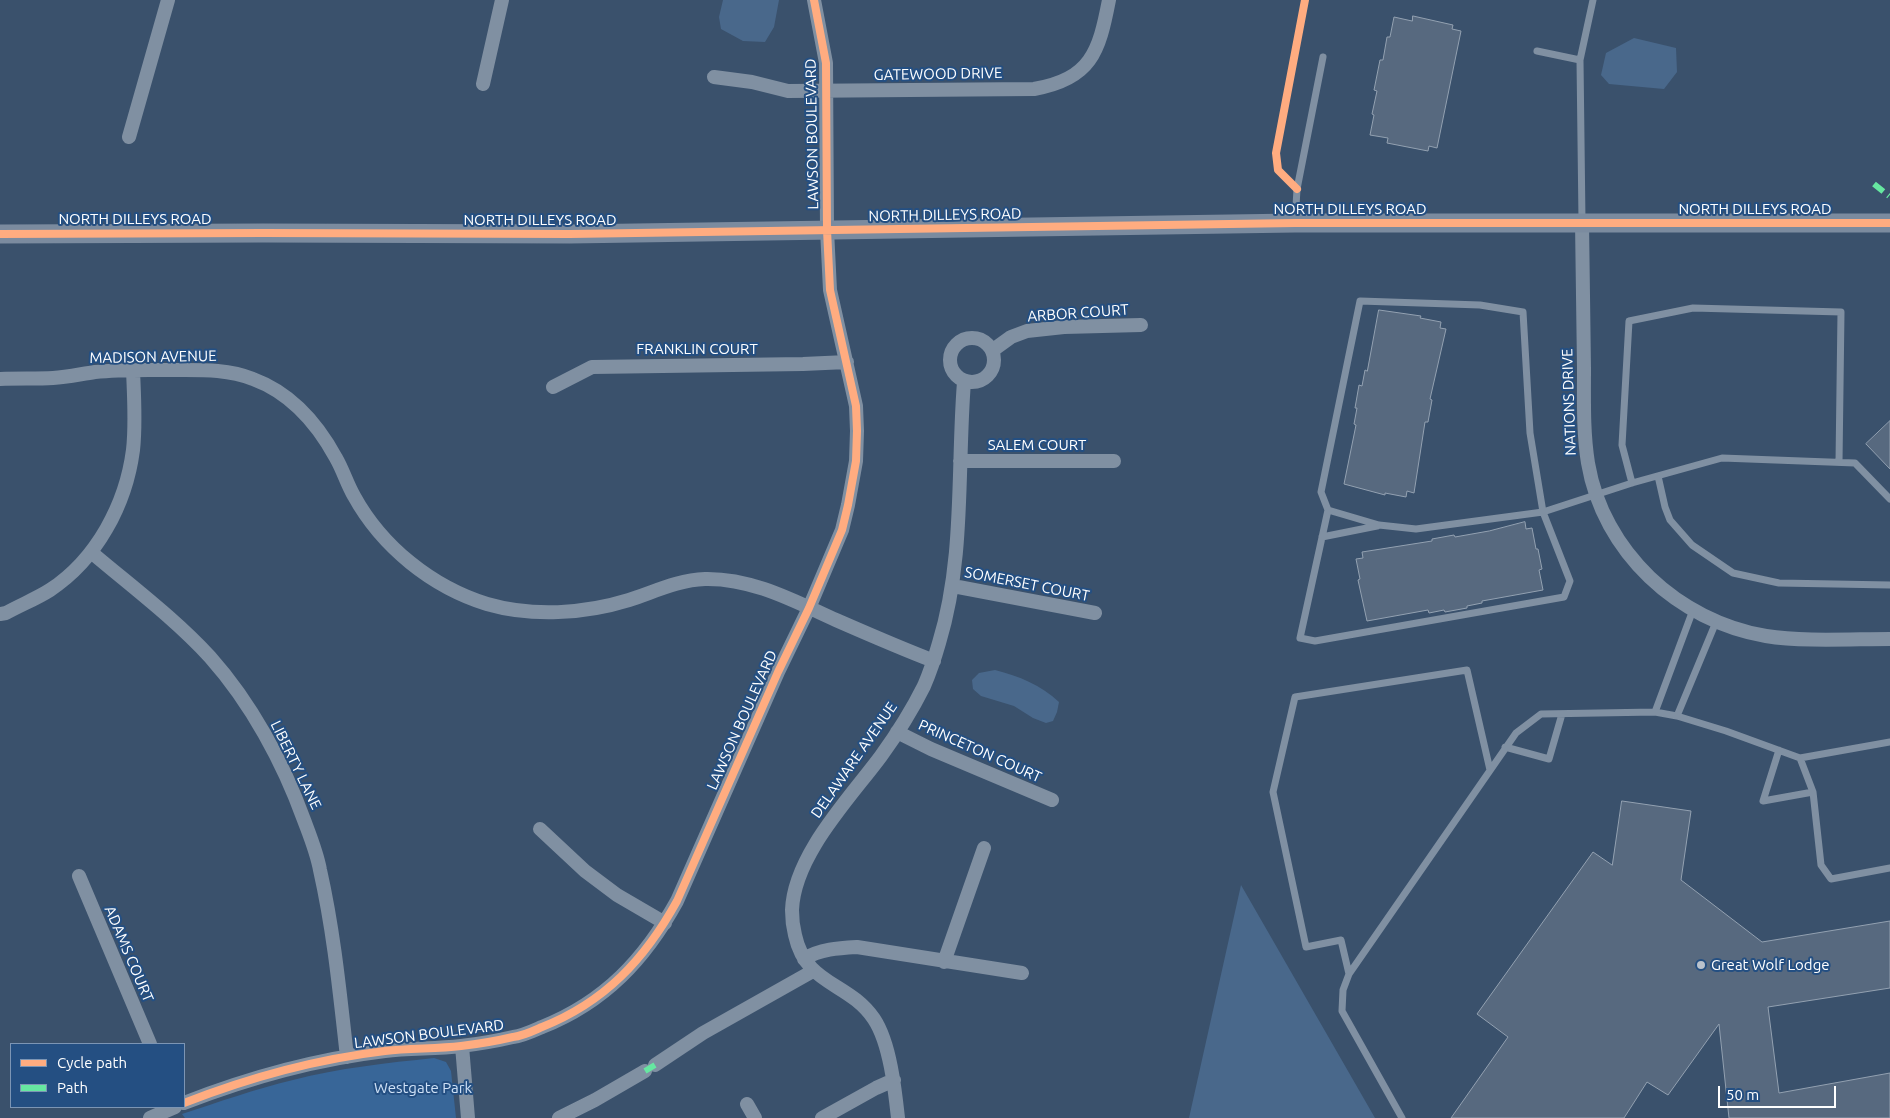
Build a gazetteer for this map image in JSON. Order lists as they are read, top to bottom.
{
  "streets": {
    "street": [
      "GATEWOOD DRIVE",
      "LAWSON BOULEVARD",
      "NORTH DILLEYS ROAD",
      "ARBOR COURT",
      "FRANKLIN COURT",
      "MADISON AVENUE",
      "NATIONS DRIVE",
      "SALEM COURT",
      "SOMERSET COURT",
      "PRINCETON COURT",
      "DELAWARE AVENUE",
      "LIBERTY LANE",
      "ADAMS COURT"
    ]
  },
  "crossings": [
    ["GATEWOOD DRIVE", "LAWSON BOULEVARD"],
    ["LAWSON BOULEVARD", "NORTH DILLEYS ROAD"],
    ["LAWSON BOULEVARD", "FRANKLIN COURT"],
    ["LAWSON BOULEVARD", "MADISON AVENUE"],
    ["LAWSON BOULEVARD", "LIBERTY LANE"],
    ["NORTH DILLEYS ROAD", "NATIONS DRIVE"],
    ["ARBOR COURT", "DELAWARE AVENUE"],
    ["MADISON AVENUE", "DELAWARE AVENUE"],
    ["SALEM COURT", "DELAWARE AVENUE"],
    ["SOMERSET COURT", "DELAWARE AVENUE"],
    ["PRINCETON COURT", "DELAWARE AVENUE"]
  ],
  "parks": ["Westgate Park"],
  "places": ["Great Wolf Lodge"],
  "legend": ["Cycle path", "Path"],
  "scale_bar": "50 m"
}
